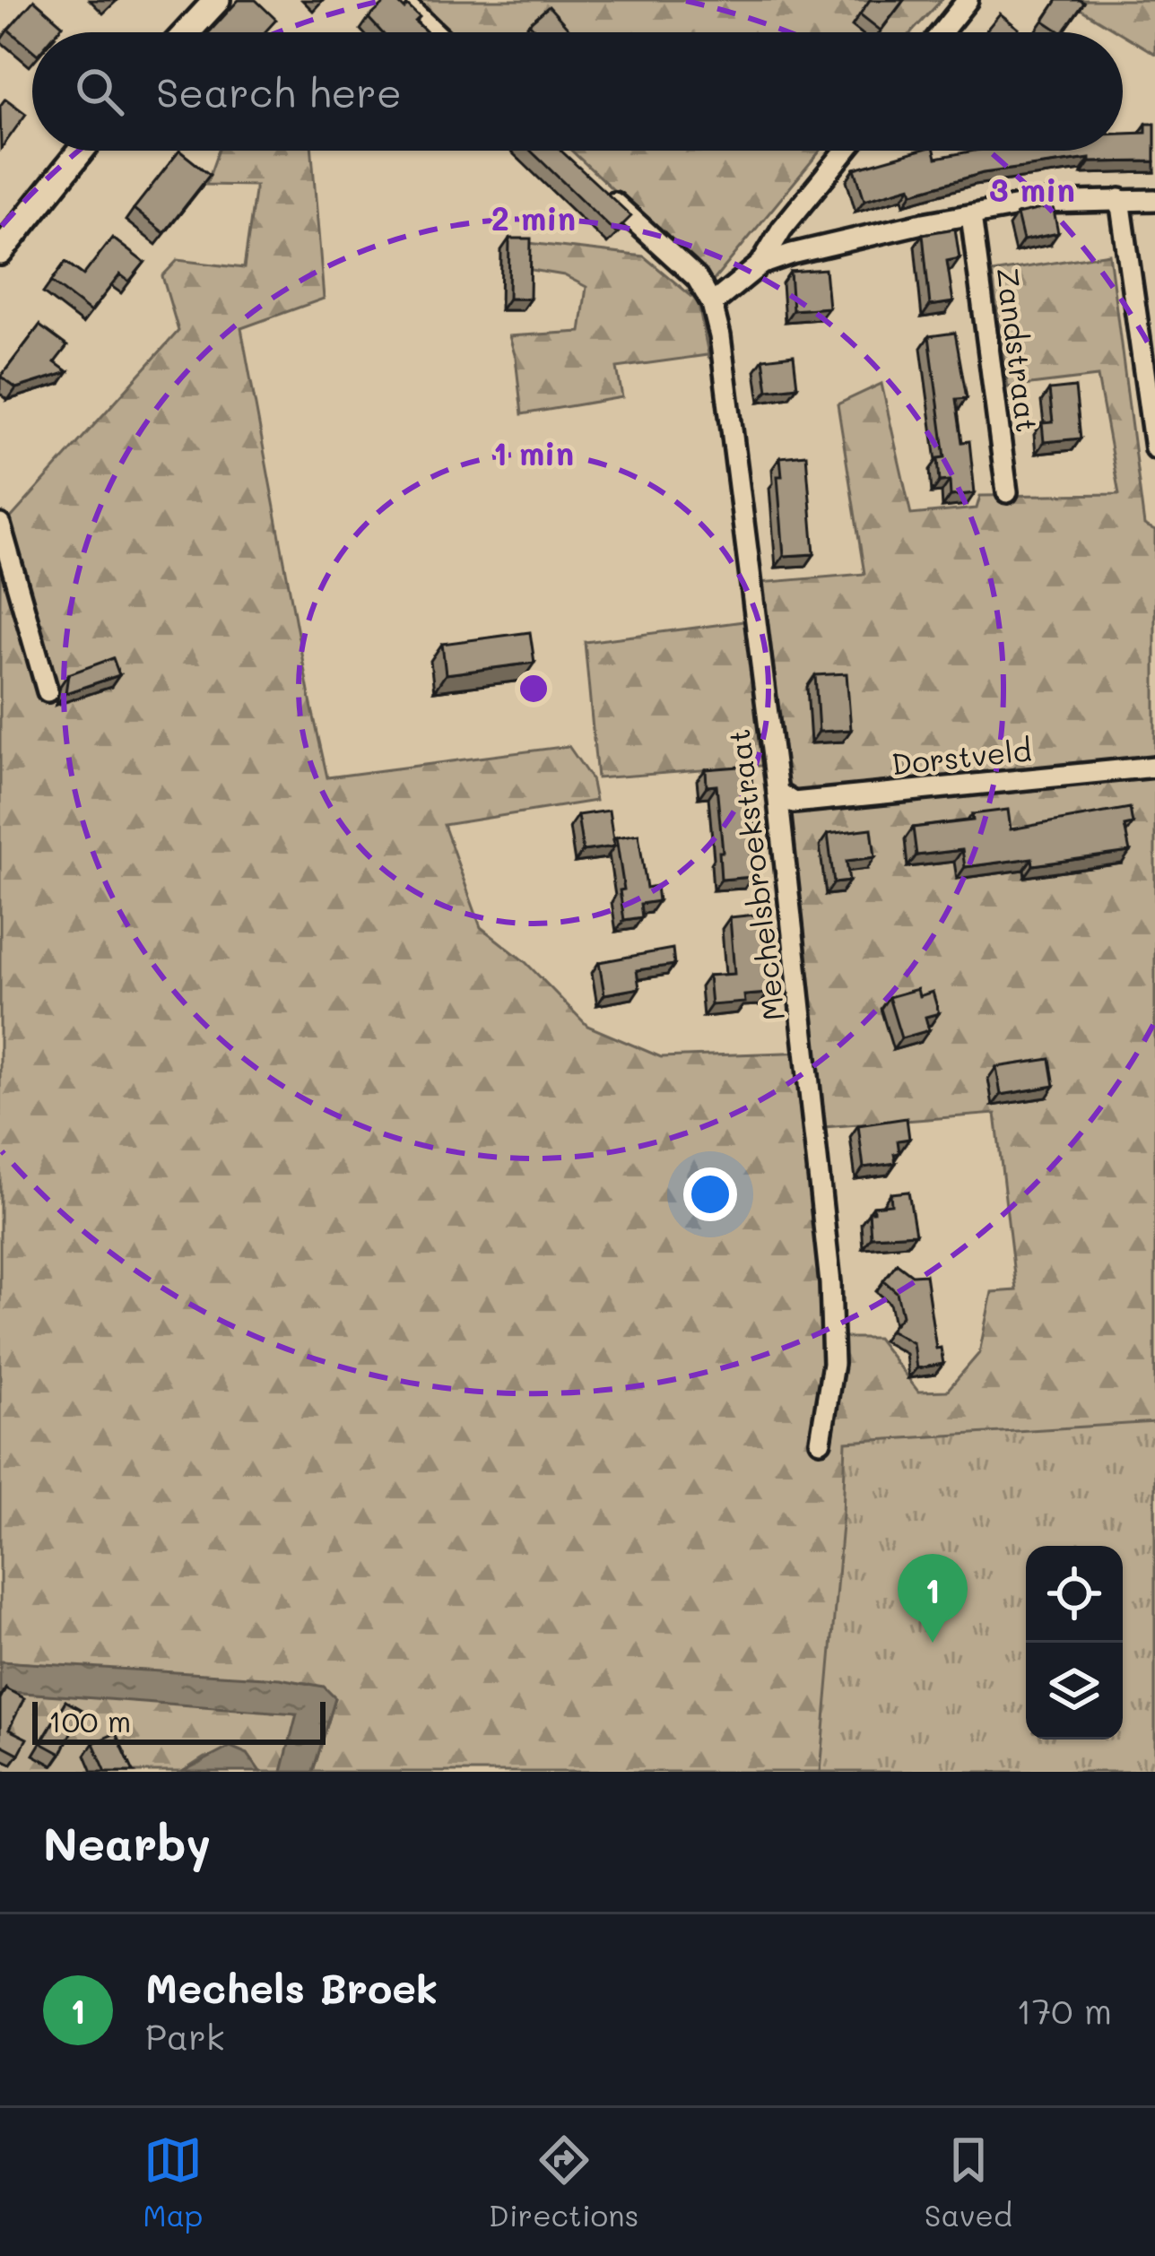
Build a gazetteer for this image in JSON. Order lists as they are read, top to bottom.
{
  "streets": {
    "street": ["Zandstraat", "Dorstveld", "Mechelsbroekstraat"]
  },
  "crossings": [
    ["Dorstveld", "Mechelsbroekstraat"]
  ],
  "scale_bar": "100 m",
  "page": {
    "search": "Search here",
    "pins": "1",
    "scale": "100 m",
    "heading": "Nearby",
    "list": [
      {
        "mark": "1",
        "name": "Mechels Broek",
        "note": "Park",
        "value": "170 m"
      }
    ],
    "nav": ["Map", "Directions", "Saved"]
  },
  "rings": ["3 min", "2 min", "1 min"]
}
